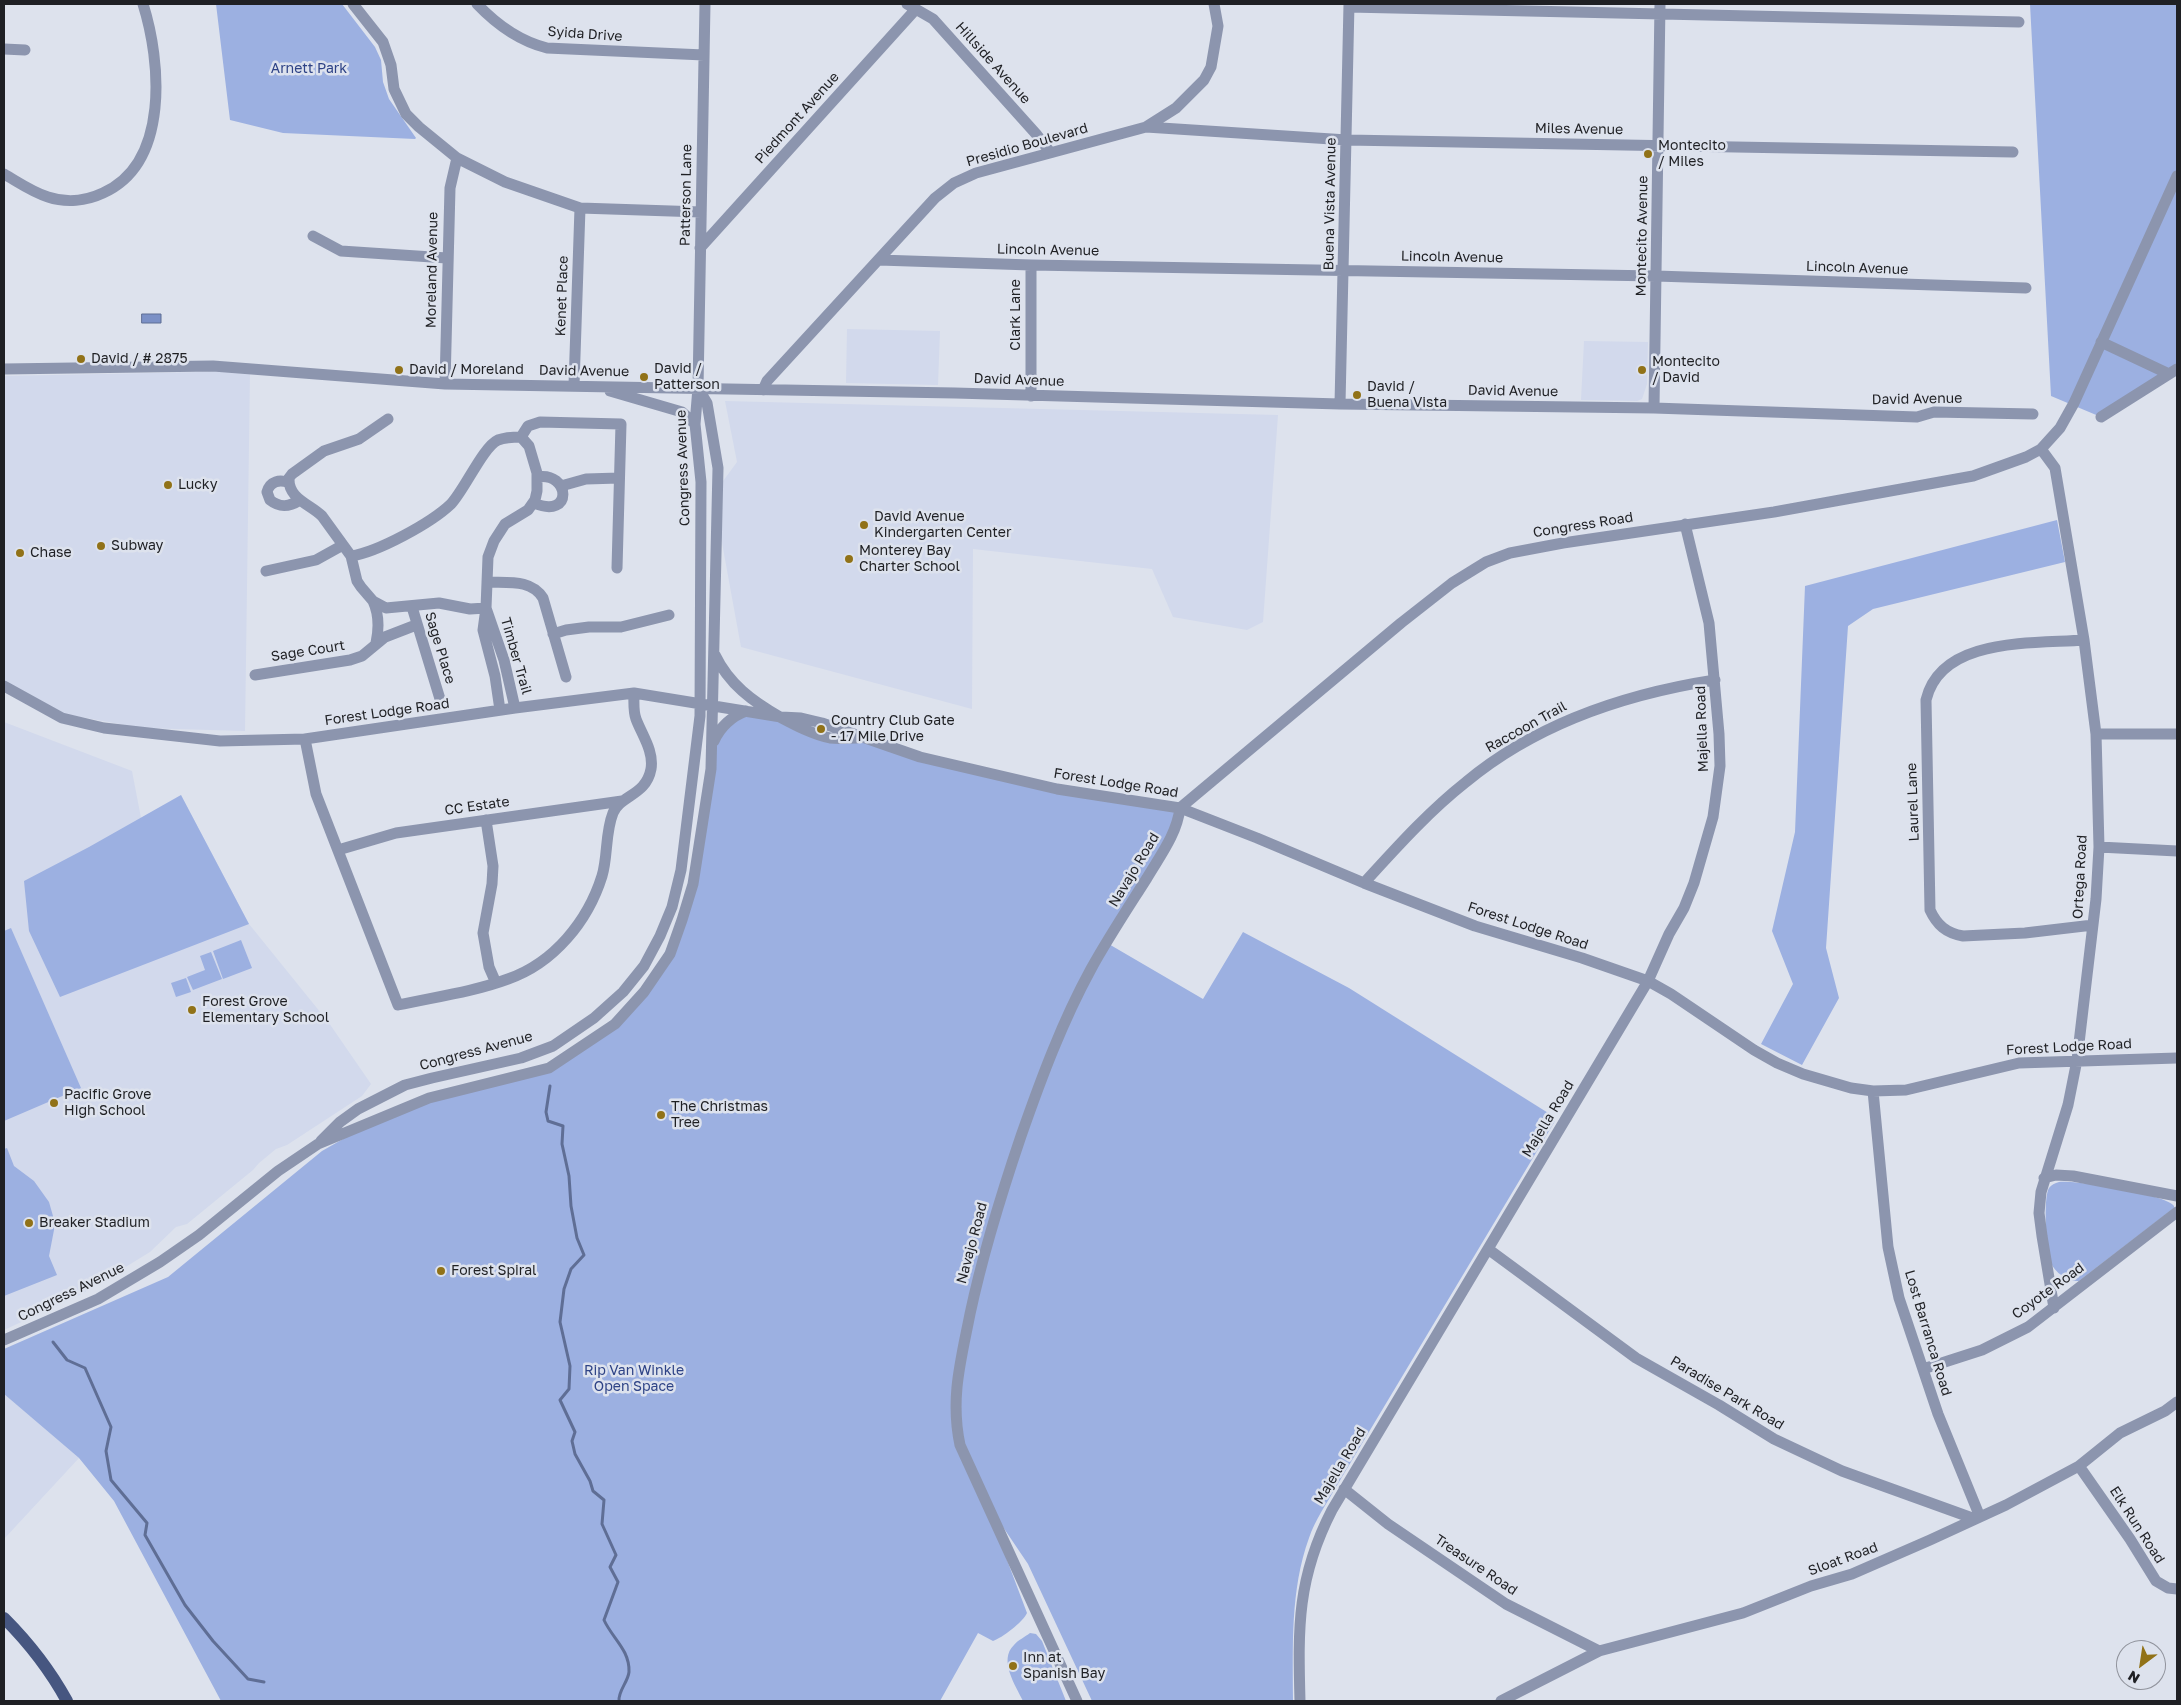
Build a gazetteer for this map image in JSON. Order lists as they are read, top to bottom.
{
  "streets": {
    "street": [
      "Syida Drive",
      "Hillside Avenue",
      "Piedmont Avenue",
      "Miles Avenue",
      "Presidio Boulevard",
      "Patterson Lane",
      "Buena Vista Avenue",
      "Montecito Avenue",
      "Lincoln Avenue",
      "Moreland Avenue",
      "Kenet Place",
      "Clark Lane",
      "David Avenue",
      "Congress Avenue",
      "Congress Road",
      "Sage Place",
      "Sage Court",
      "Timber Trail",
      "Forest Lodge Road",
      "Raccoon Trail",
      "Majella Road",
      "Laurel Lane",
      "CC Estate",
      "Navajo Road",
      "Ortega Road",
      "Coyote Road",
      "Lost Barranca Road",
      "Paradise Park Road",
      "Elk Run Road",
      "Sloat Road",
      "Treasure Road"
    ]
  },
  "crossings": [
    ["Syida Drive", "Patterson Lane"],
    ["Hillside Avenue", "Piedmont Avenue"],
    ["Hillside Avenue", "Presidio Boulevard"],
    ["Piedmont Avenue", "Patterson Lane"],
    ["Miles Avenue", "Presidio Boulevard"],
    ["Miles Avenue", "Buena Vista Avenue"],
    ["Miles Avenue", "Montecito Avenue"],
    ["Presidio Boulevard", "Lincoln Avenue"],
    ["Presidio Boulevard", "David Avenue"],
    ["Patterson Lane", "David Avenue"],
    ["Patterson Lane", "Congress Avenue"],
    ["Buena Vista Avenue", "Lincoln Avenue"],
    ["Buena Vista Avenue", "David Avenue"],
    ["Montecito Avenue", "Lincoln Avenue"],
    ["Montecito Avenue", "David Avenue"],
    ["Lincoln Avenue", "Clark Lane"],
    ["Moreland Avenue", "David Avenue"],
    ["Kenet Place", "David Avenue"],
    ["Clark Lane", "David Avenue"],
    ["David Avenue", "Congress Avenue"],
    ["Congress Avenue", "Forest Lodge Road"],
    ["Congress Road", "Forest Lodge Road"],
    ["Congress Road", "Majella Road"],
    ["Congress Road", "Navajo Road"],
    ["Congress Road", "Ortega Road"],
    ["Sage Place", "Sage Court"],
    ["Sage Place", "Timber Trail"],
    ["Timber Trail", "Forest Lodge Road"],
    ["Forest Lodge Road", "Raccoon Trail"],
    ["Forest Lodge Road", "Majella Road"],
    ["Forest Lodge Road", "Navajo Road"],
    ["Forest Lodge Road", "Ortega Road"],
    ["Forest Lodge Road", "Lost Barranca Road"],
    ["Raccoon Trail", "Majella Road"],
    ["Majella Road", "Paradise Park Road"],
    ["Majella Road", "Treasure Road"],
    ["Laurel Lane", "Ortega Road"],
    ["Ortega Road", "Coyote Road"],
    ["Coyote Road", "Lost Barranca Road"],
    ["Lost Barranca Road", "Paradise Park Road"],
    ["Lost Barranca Road", "Sloat Road"],
    ["Paradise Park Road", "Sloat Road"],
    ["Elk Run Road", "Sloat Road"],
    ["Sloat Road", "Treasure Road"]
  ],
  "parks": ["Arnett Park", "Rip Van Winkle Open Space"],
  "places": [
    "Montecito / Miles",
    "David / # 2875",
    "David / Moreland",
    "Montecito / David",
    "David / Patterson",
    "David / Buena Vista",
    "Lucky",
    "David Avenue Kindergarten Center",
    "Subway",
    "Chase",
    "Monterey Bay Charter School",
    "Country Club Gate - 17 Mile Drive",
    "Forest Grove Elementary School",
    "Pacific Grove High School",
    "The Christmas Tree",
    "Breaker Stadium",
    "Forest Spiral",
    "Inn at Spanish Bay"
  ],
  "north": "bottom left"
}
